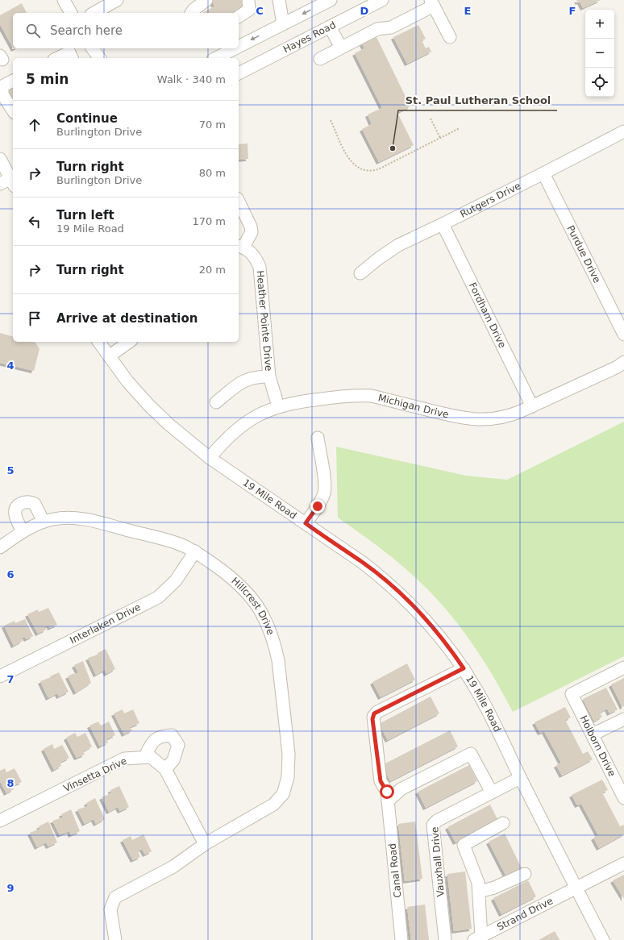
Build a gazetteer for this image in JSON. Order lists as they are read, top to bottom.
{
  "streets": {
    "street": [
      "Hayes Road",
      "Rutgers Drive",
      "Purdue Drive",
      "Fordham Drive",
      "Heather Pointe Drive",
      "Michigan Drive",
      "19 Mile Road",
      "Hillcrest Drive",
      "Interlaken Drive",
      "Holborn Drive",
      "Vinsetta Drive",
      "Vauxhall Drive",
      "Canal Road",
      "Strand Drive"
    ]
  },
  "crossings": [
    ["Rutgers Drive", "Purdue Drive"],
    ["Rutgers Drive", "Fordham Drive"],
    ["Fordham Drive", "Michigan Drive"],
    ["Heather Pointe Drive", "Michigan Drive"],
    ["Michigan Drive", "19 Mile Road"],
    ["19 Mile Road", "Vauxhall Drive"],
    ["19 Mile Road", "Canal Road"],
    ["19 Mile Road", "Strand Drive"],
    ["Hillcrest Drive", "Interlaken Drive"]
  ],
  "places": ["St. Paul Lutheran School"],
  "page": {
    "map_buttons": ["+", "−"],
    "search": "Search here",
    "heading": ["5 min", "Walk · 340 m"],
    "list": [
      ["Continue", "Burlington Drive", "70 m"],
      ["Turn right", "Burlington Drive", "80 m"],
      ["Turn left", "19 Mile Road", "170 m"],
      ["Turn right", "20 m"],
      "Arrive at destination"
    ]
  },
  "grid": {
    "columns": [
      "C",
      "D",
      "E",
      "F"
    ],
    "rows": [
      "4",
      "5",
      "6",
      "7",
      "8",
      "9"
    ]
  }
}
